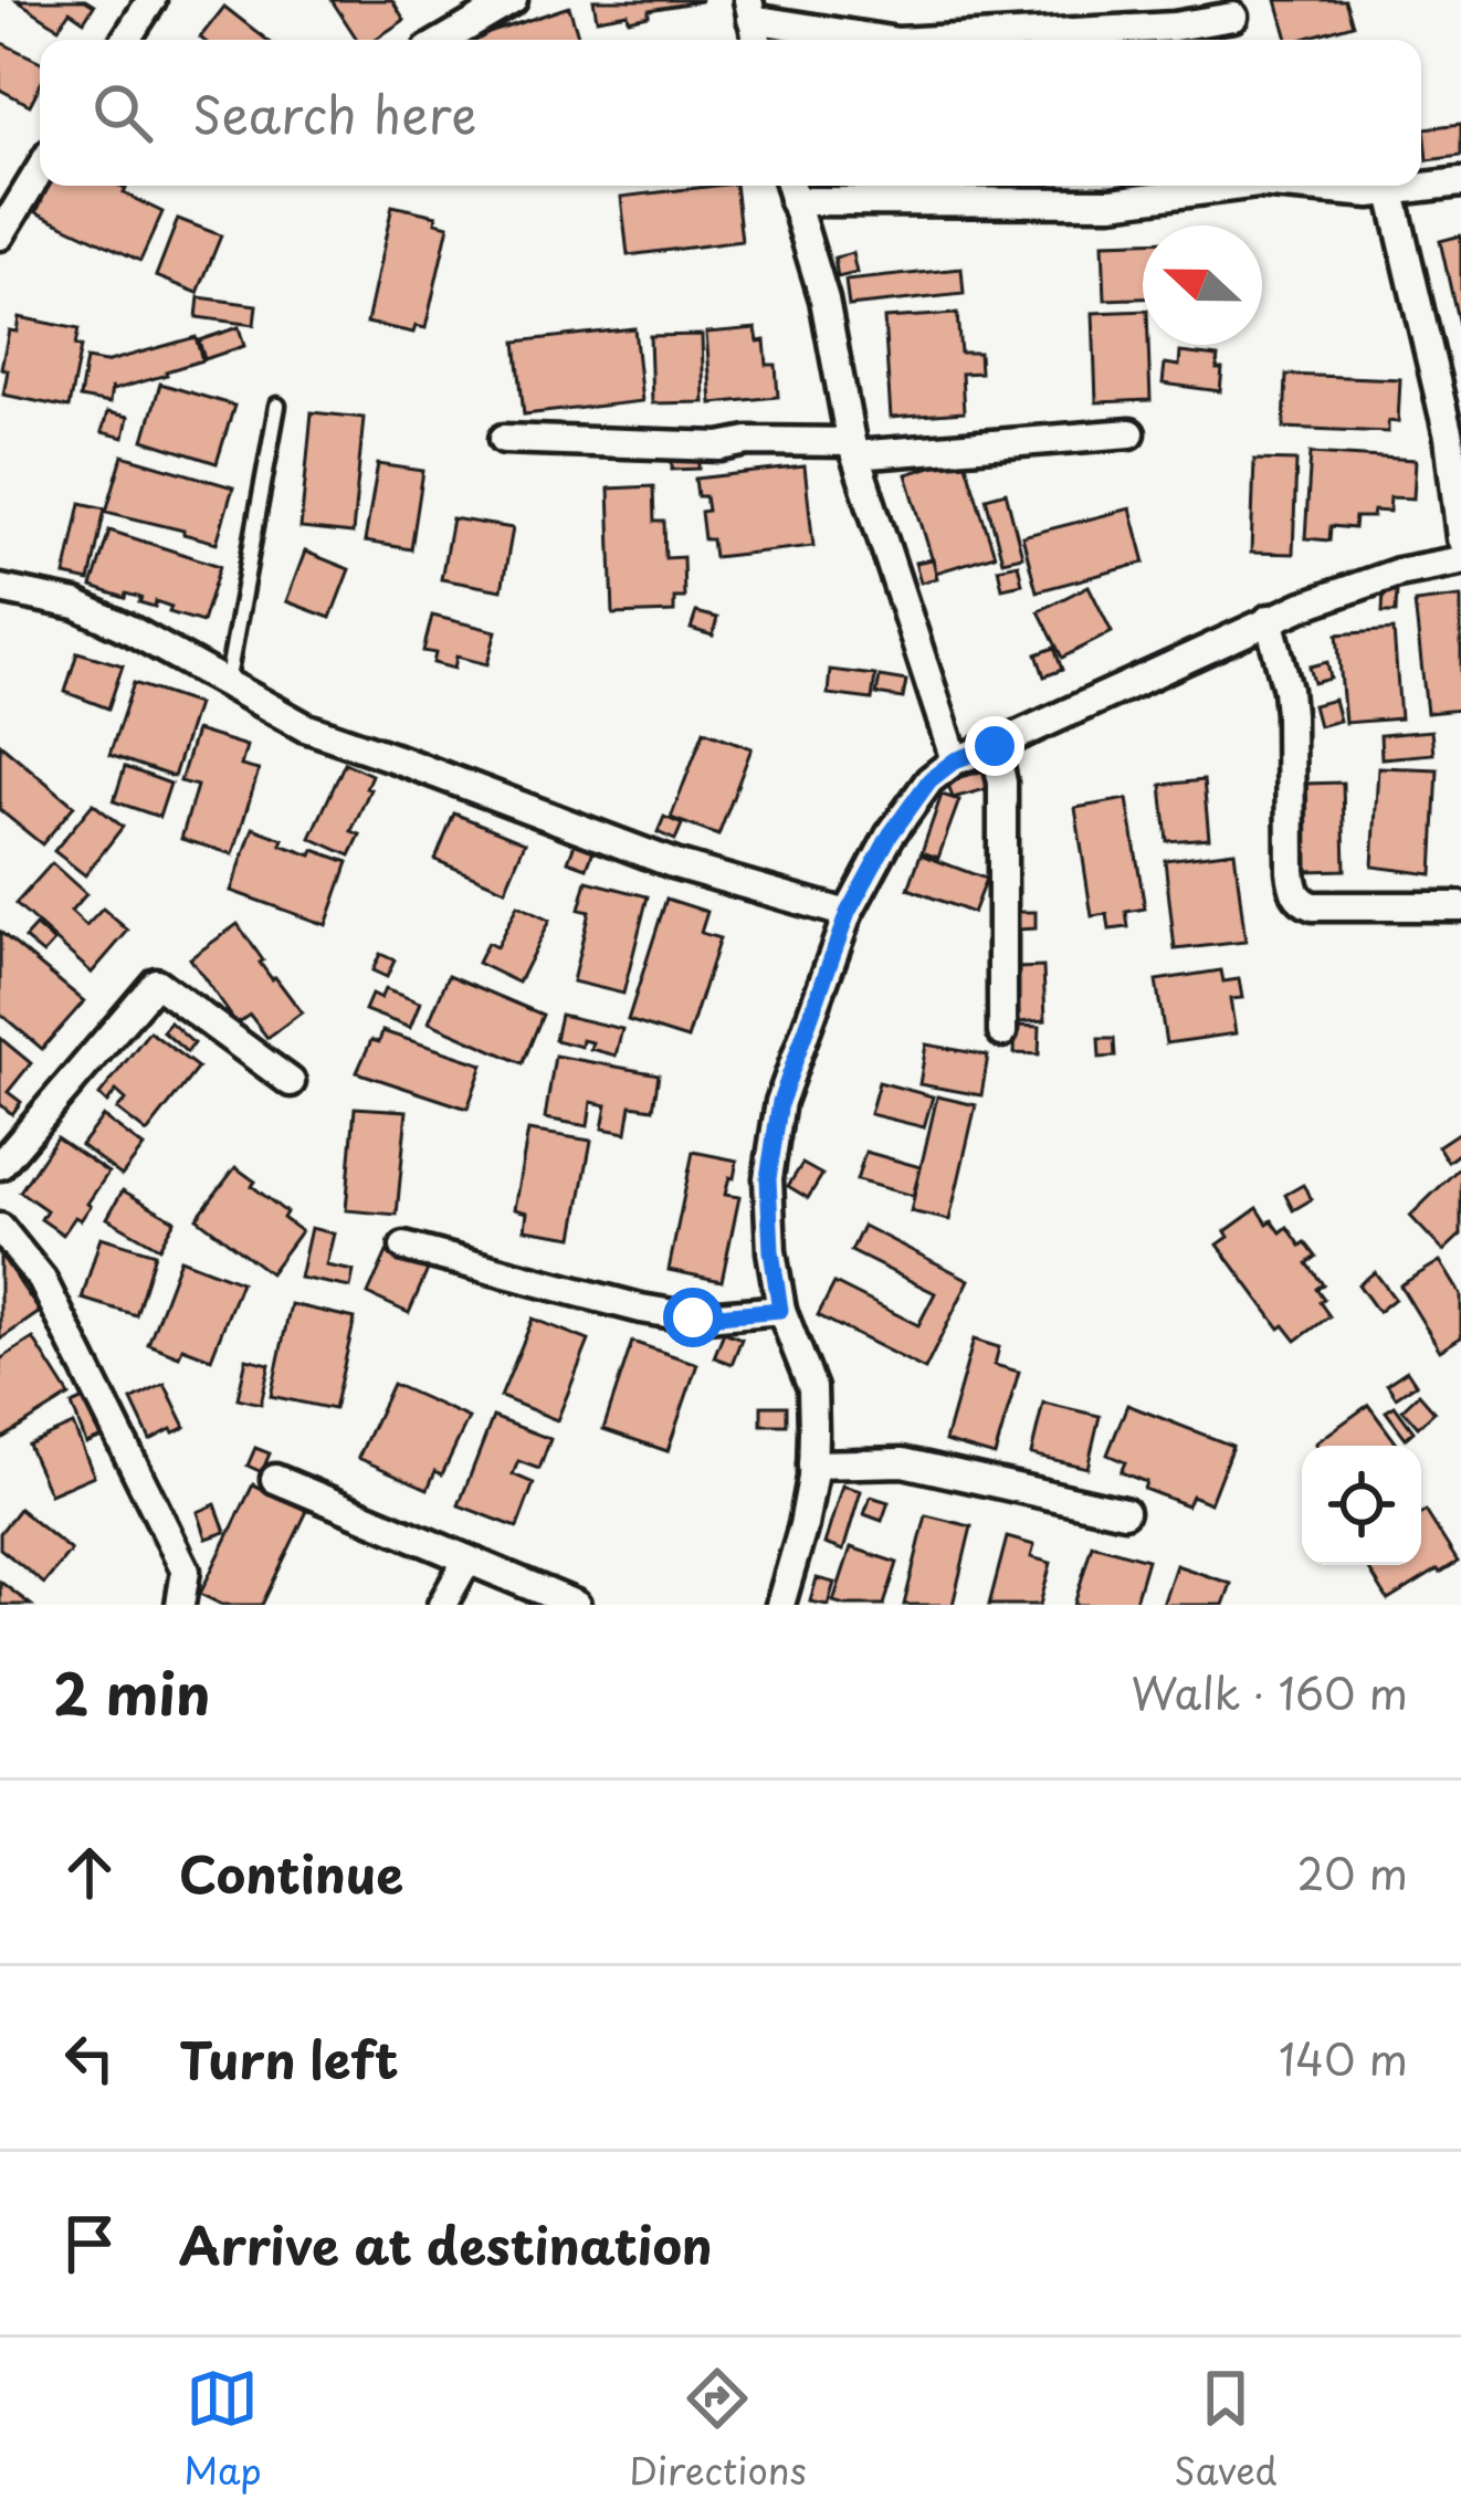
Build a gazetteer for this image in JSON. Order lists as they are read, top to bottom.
{
  "north": "left",
  "page": {
    "search": "Search here",
    "heading": ["2 min", "Walk · 160 m"],
    "list": [
      ["Continue", "20 m"],
      ["Turn left", "140 m"],
      "Arrive at destination"
    ],
    "nav": ["Map", "Directions", "Saved"]
  }
}
